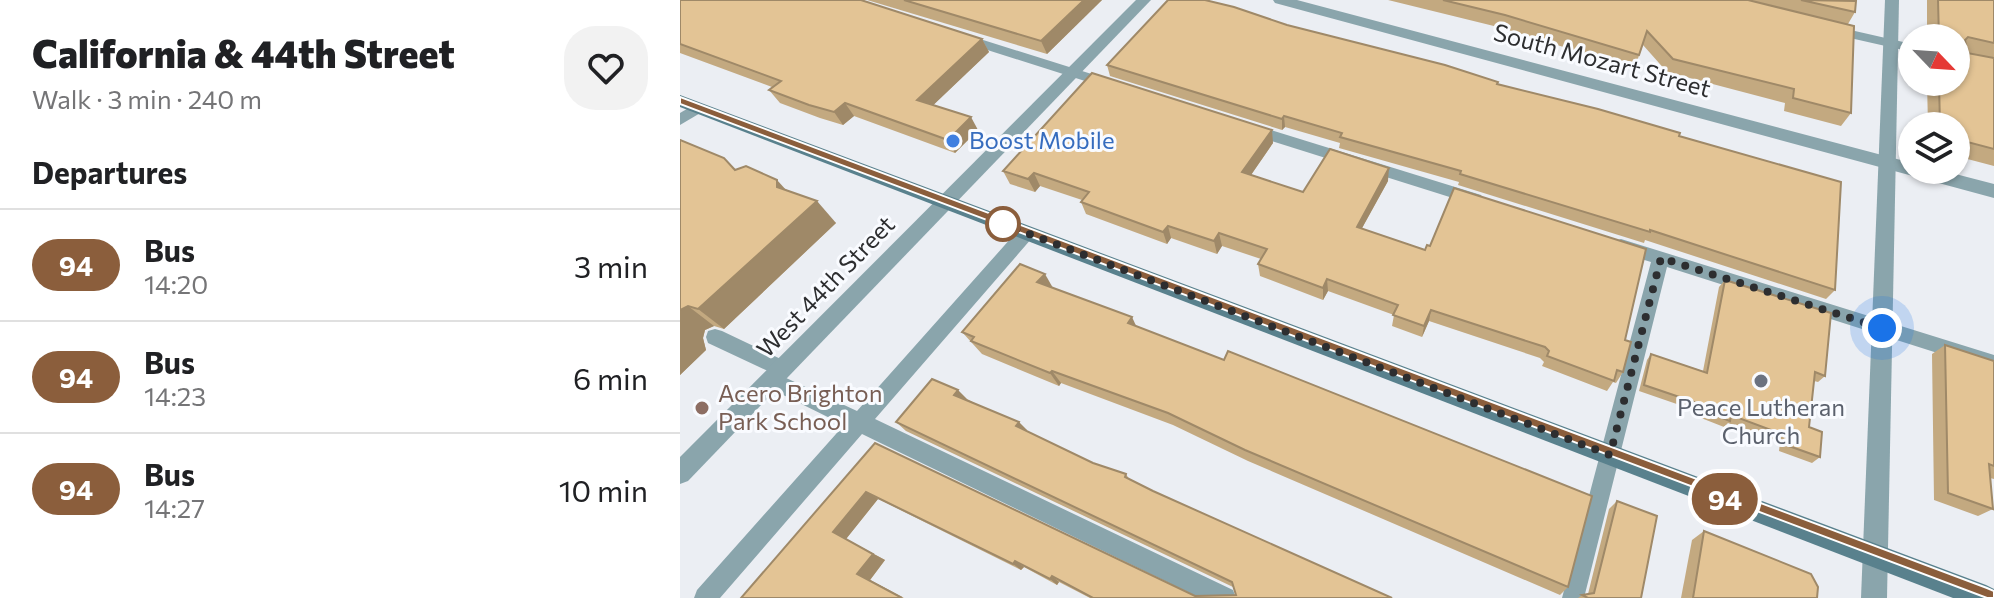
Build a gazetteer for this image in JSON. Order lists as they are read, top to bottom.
{
  "streets": {
    "street": ["South Mozart Street", "West 44th Street"]
  },
  "places": ["Boost Mobile", "Peace Lutheran Church", "Acero Brighton Park School"],
  "lines": ["bus line 94"],
  "north": "bottom right",
  "page": {
    "heading": [
      ["California & 44th Street", "Walk · 3 min · 240 m"],
      "Departures"
    ],
    "on_map": "94",
    "list": [
      {
        "mark": "94",
        "name": "Bus",
        "note": "14:20",
        "value": "3 min"
      },
      {
        "mark": "94",
        "name": "Bus",
        "note": "14:23",
        "value": "6 min"
      },
      {
        "mark": "94",
        "name": "Bus",
        "note": "14:27",
        "value": "10 min"
      }
    ]
  }
}
